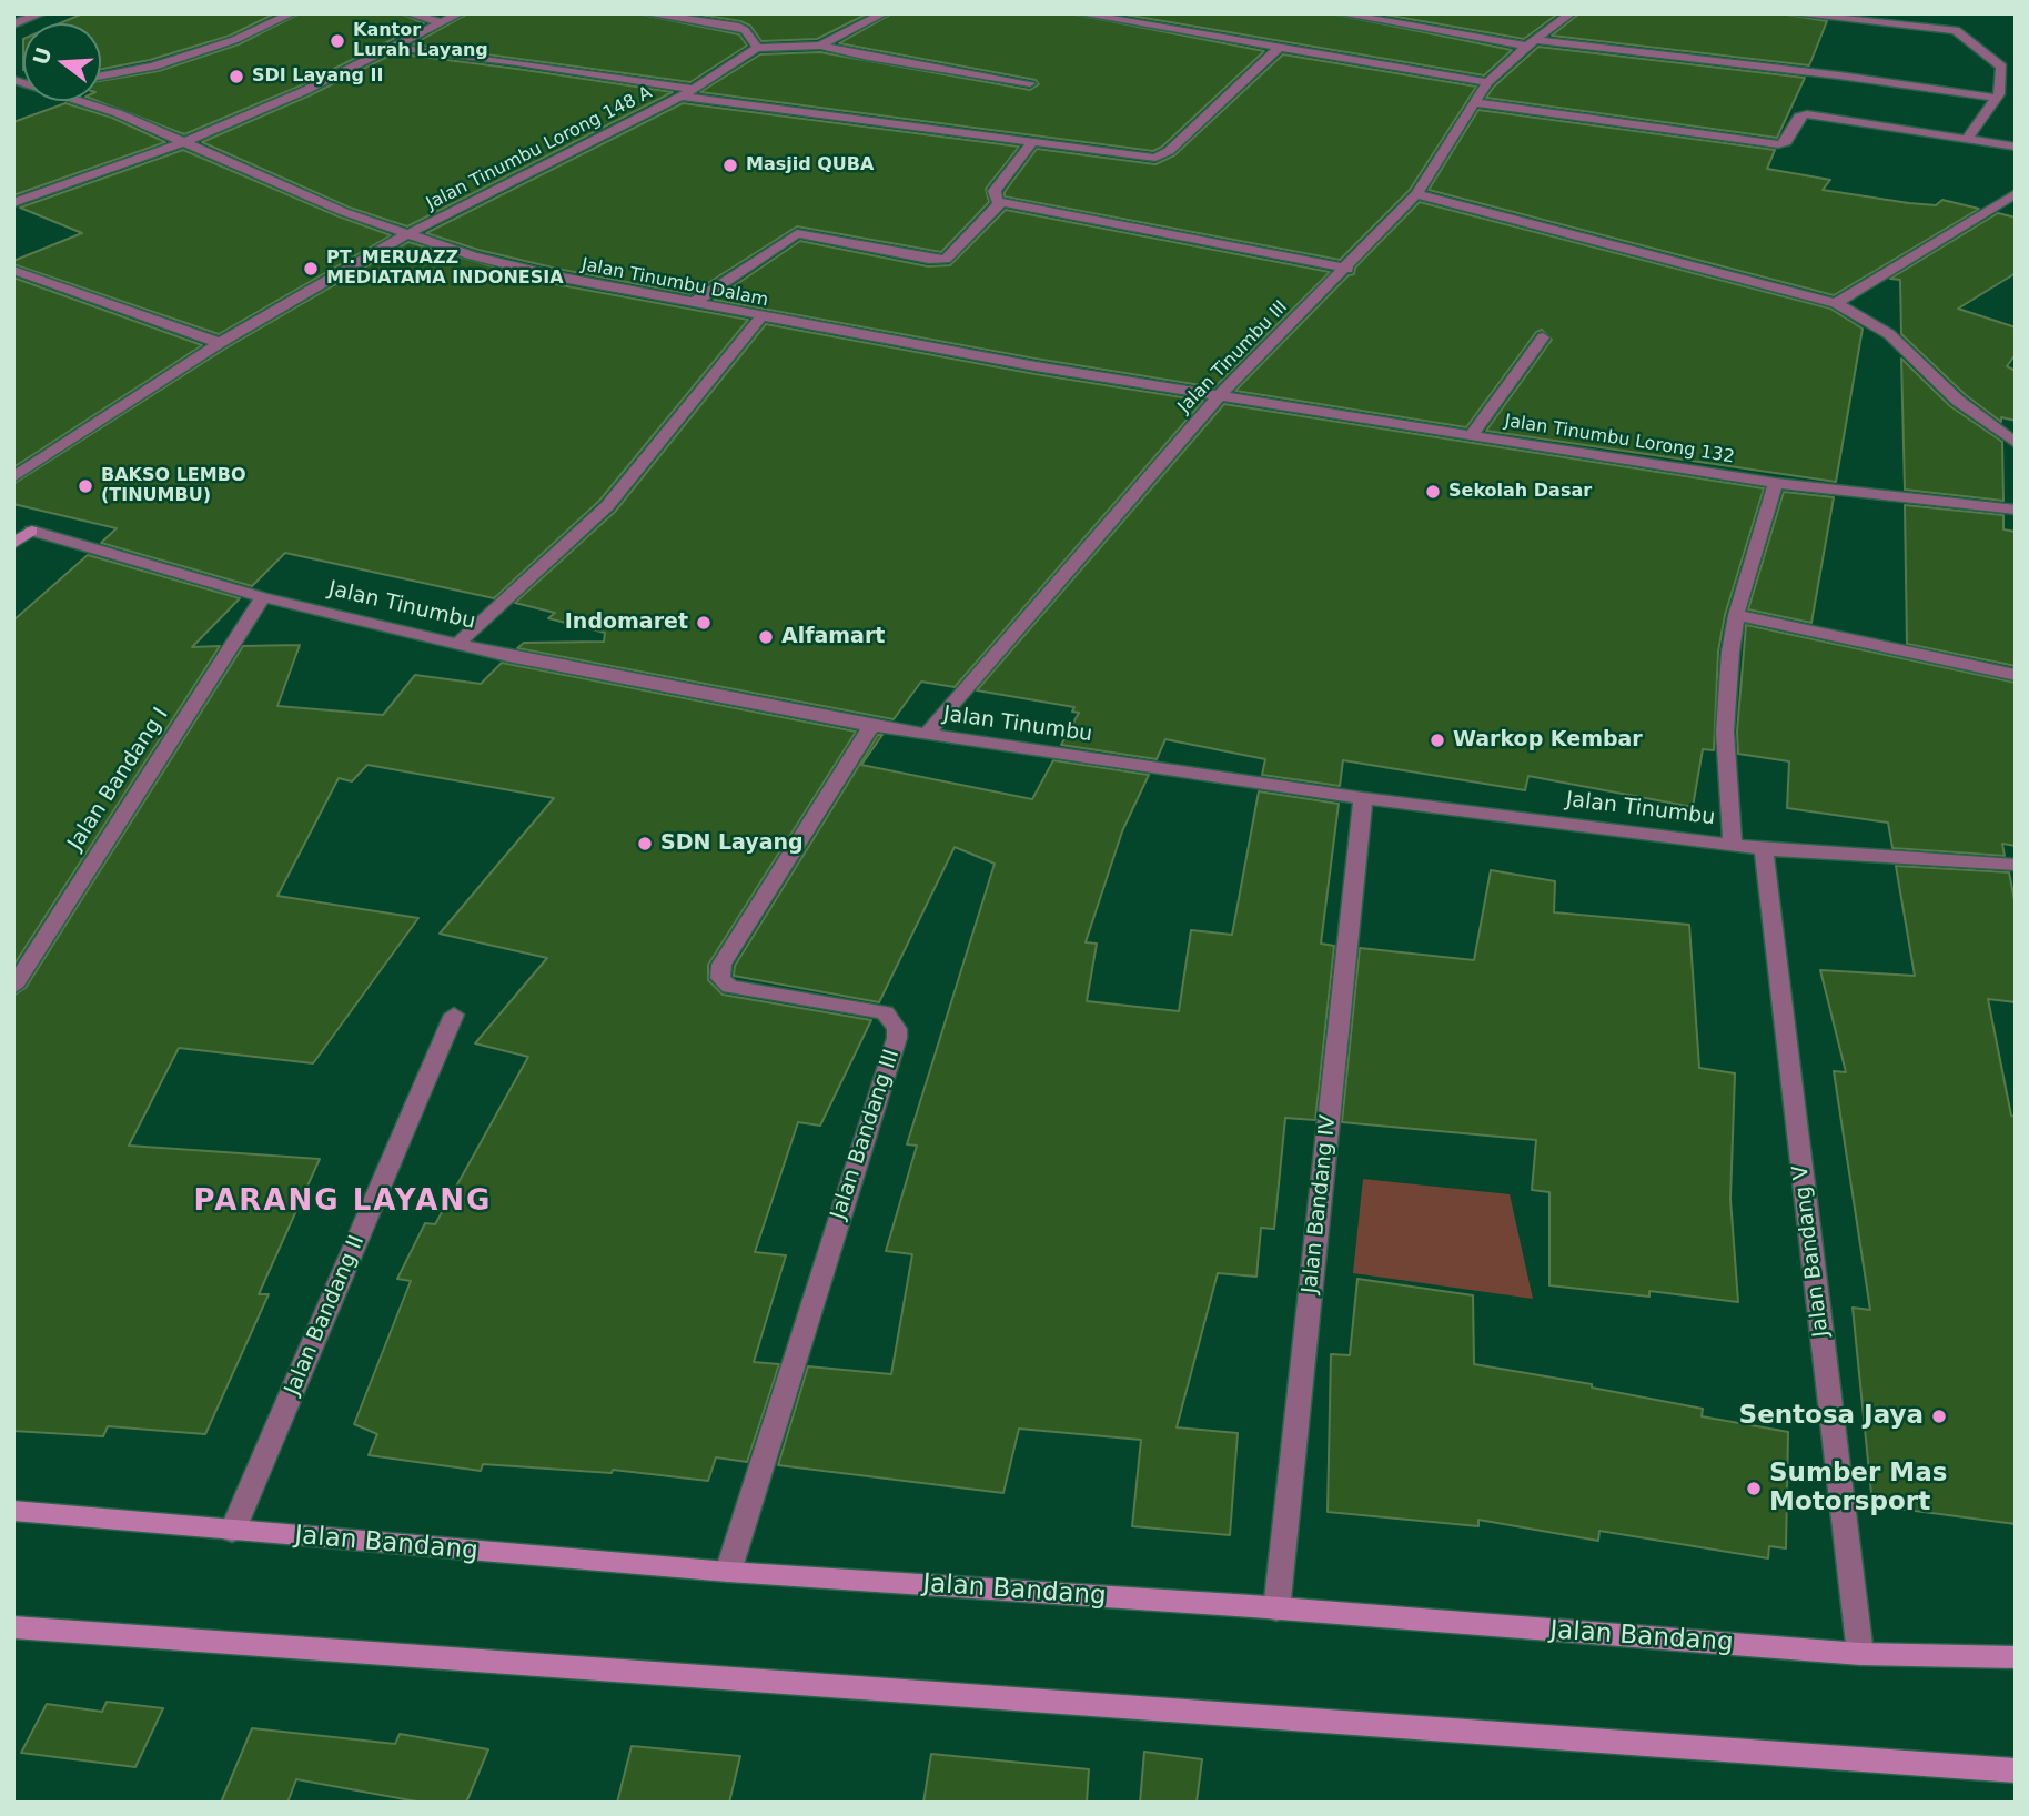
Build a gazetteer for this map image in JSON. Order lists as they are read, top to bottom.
{
  "streets": {
    "main road": ["Jalan Bandang"],
    "street": [
      "Jalan Tinumbu Lorong 148 A",
      "Jalan Tinumbu Dalam",
      "Jalan Tinumbu III",
      "Jalan Tinumbu Lorong 132",
      "Jalan Tinumbu",
      "Jalan Bandang I",
      "Jalan Bandang III",
      "Jalan Bandang IV",
      "Jalan Bandang V",
      "Jalan Bandang II"
    ]
  },
  "crossings": [
    ["Jalan Tinumbu Lorong 148 A", "Jalan Tinumbu Dalam"],
    ["Jalan Tinumbu Dalam", "Jalan Tinumbu III"],
    ["Jalan Tinumbu Dalam", "Jalan Tinumbu Lorong 132"],
    ["Jalan Tinumbu III", "Jalan Tinumbu Lorong 132"],
    ["Jalan Tinumbu III", "Jalan Tinumbu"],
    ["Jalan Tinumbu", "Jalan Bandang I"],
    ["Jalan Tinumbu", "Jalan Bandang III"],
    ["Jalan Tinumbu", "Jalan Bandang IV"],
    ["Jalan Tinumbu", "Jalan Bandang V"],
    ["Jalan Bandang III", "Jalan Bandang"],
    ["Jalan Bandang IV", "Jalan Bandang"],
    ["Jalan Bandang V", "Jalan Bandang"],
    ["Jalan Bandang II", "Jalan Bandang"]
  ],
  "districts": ["PARANG LAYANG"],
  "places": [
    "Kantor Lurah Layang",
    "SDI Layang II",
    "Masjid QUBA",
    "PT. MERUAZZ MEDIATAMA INDONESIA",
    "BAKSO LEMBO (TINUMBU)",
    "Sekolah Dasar",
    "Indomaret",
    "Alfamart",
    "Warkop Kembar",
    "SDN Layang",
    "Sentosa Jaya",
    "Sumber Mas Motorsport"
  ],
  "north": "left"
}
